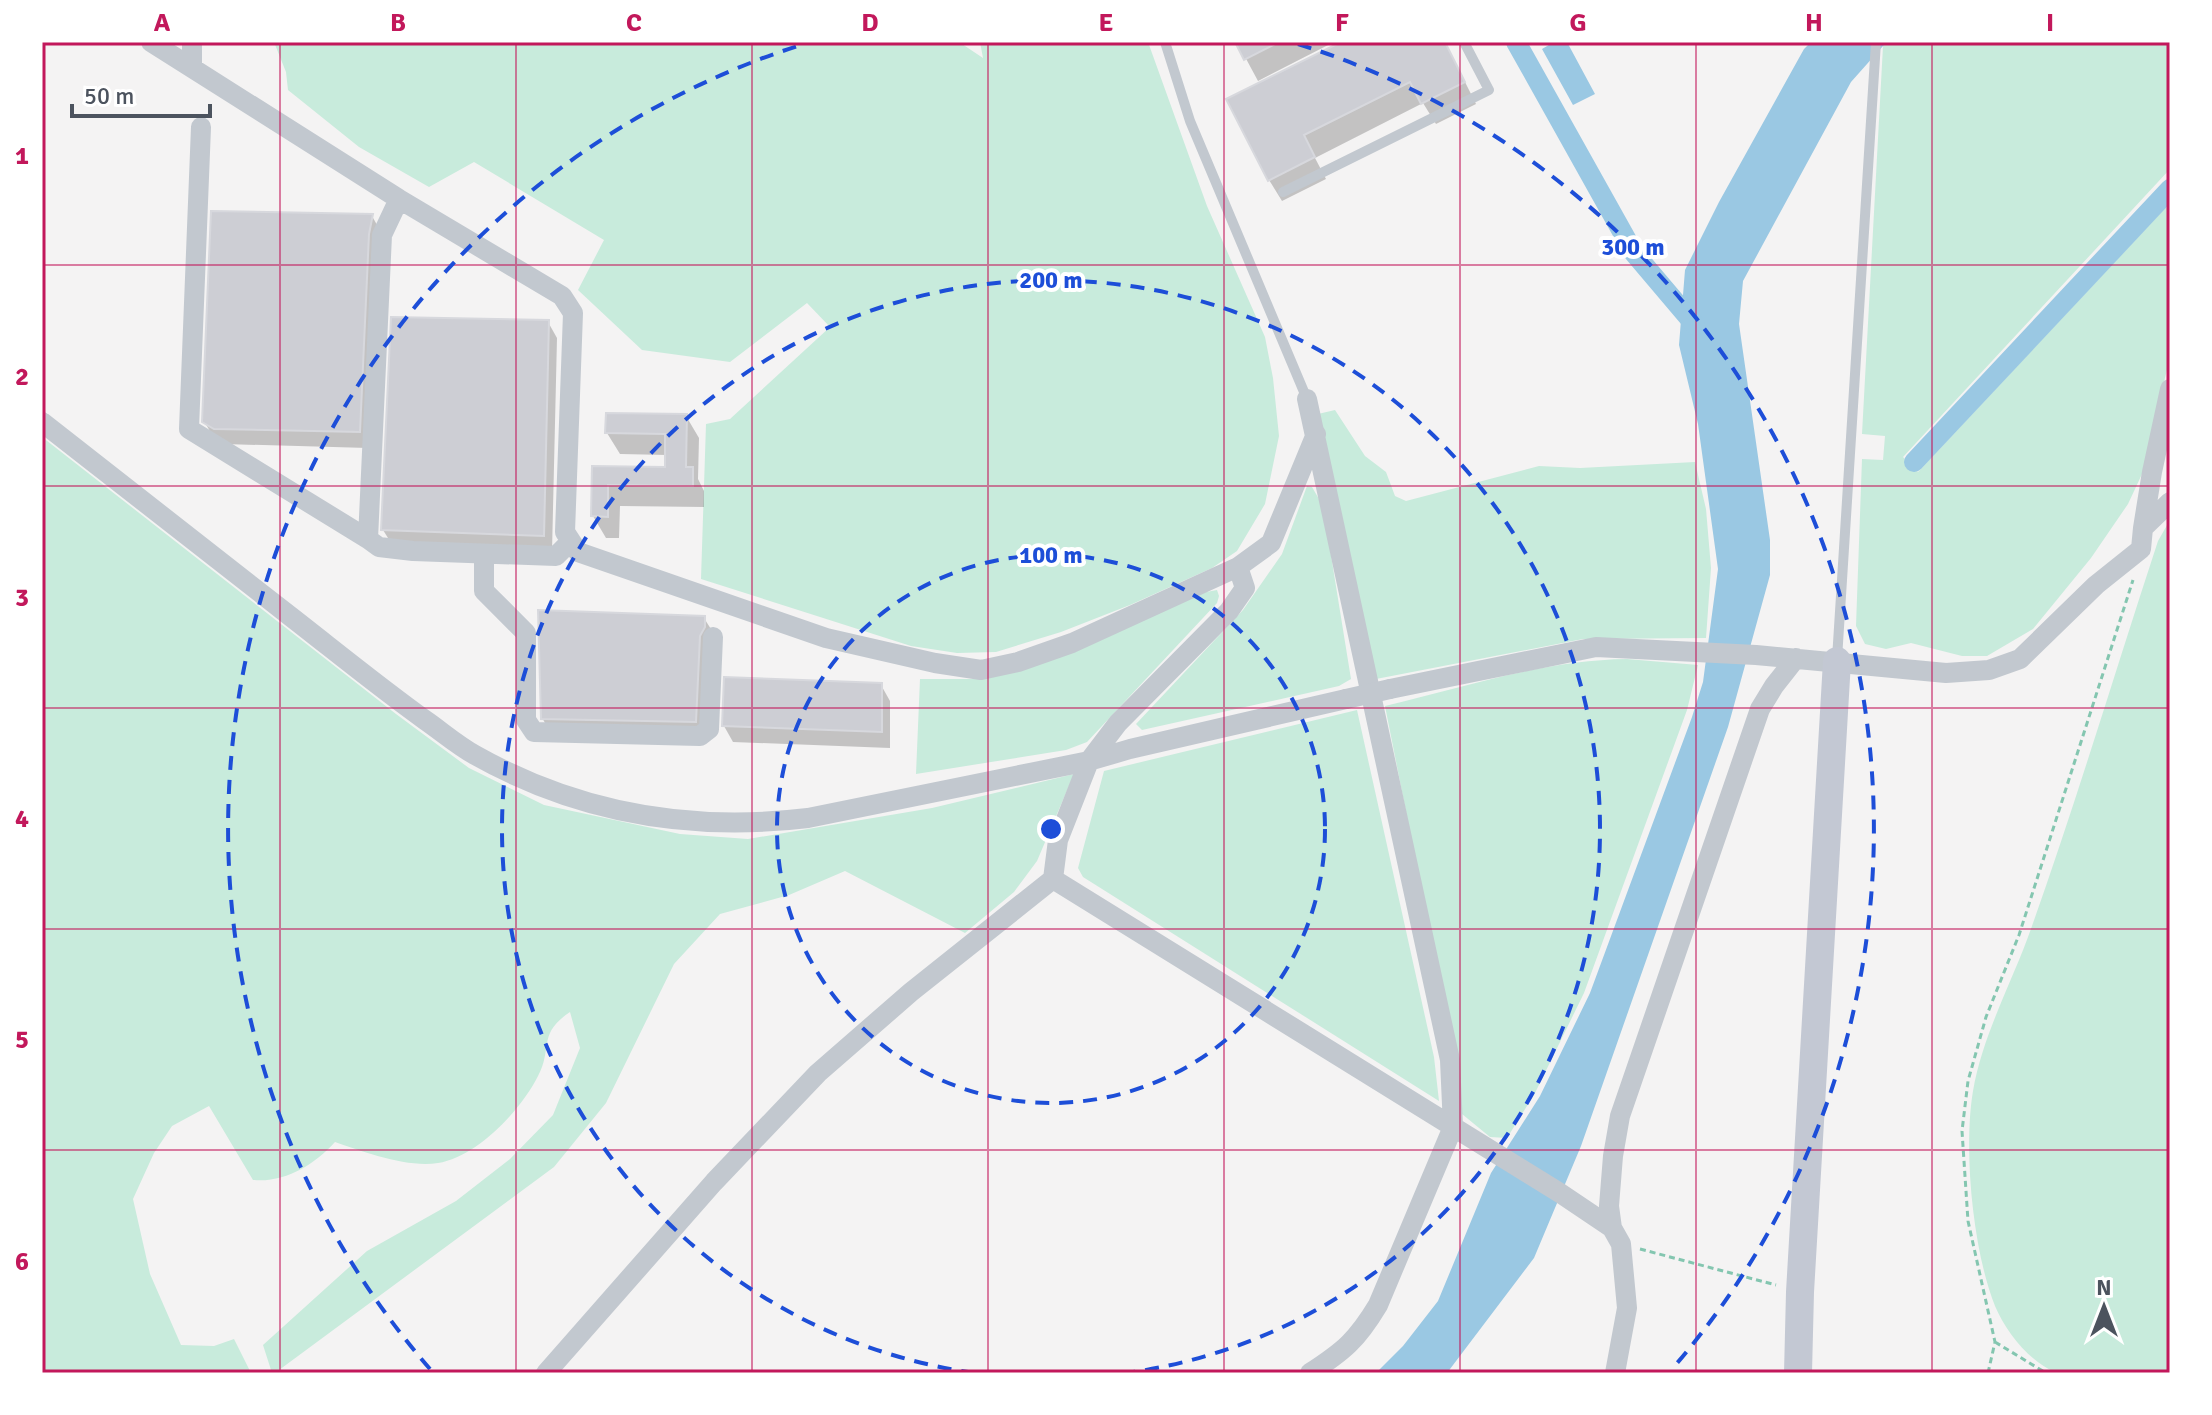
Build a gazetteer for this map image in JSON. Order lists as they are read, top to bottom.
{
  "scale_bar": "50 m",
  "north": "top",
  "grid": {
    "columns": [
      "A",
      "B",
      "C",
      "D",
      "E",
      "F",
      "G",
      "H",
      "I"
    ],
    "rows": [
      "1",
      "2",
      "3",
      "4",
      "5",
      "6"
    ]
  },
  "rings": ["300 m", "200 m", "100 m"]
}
